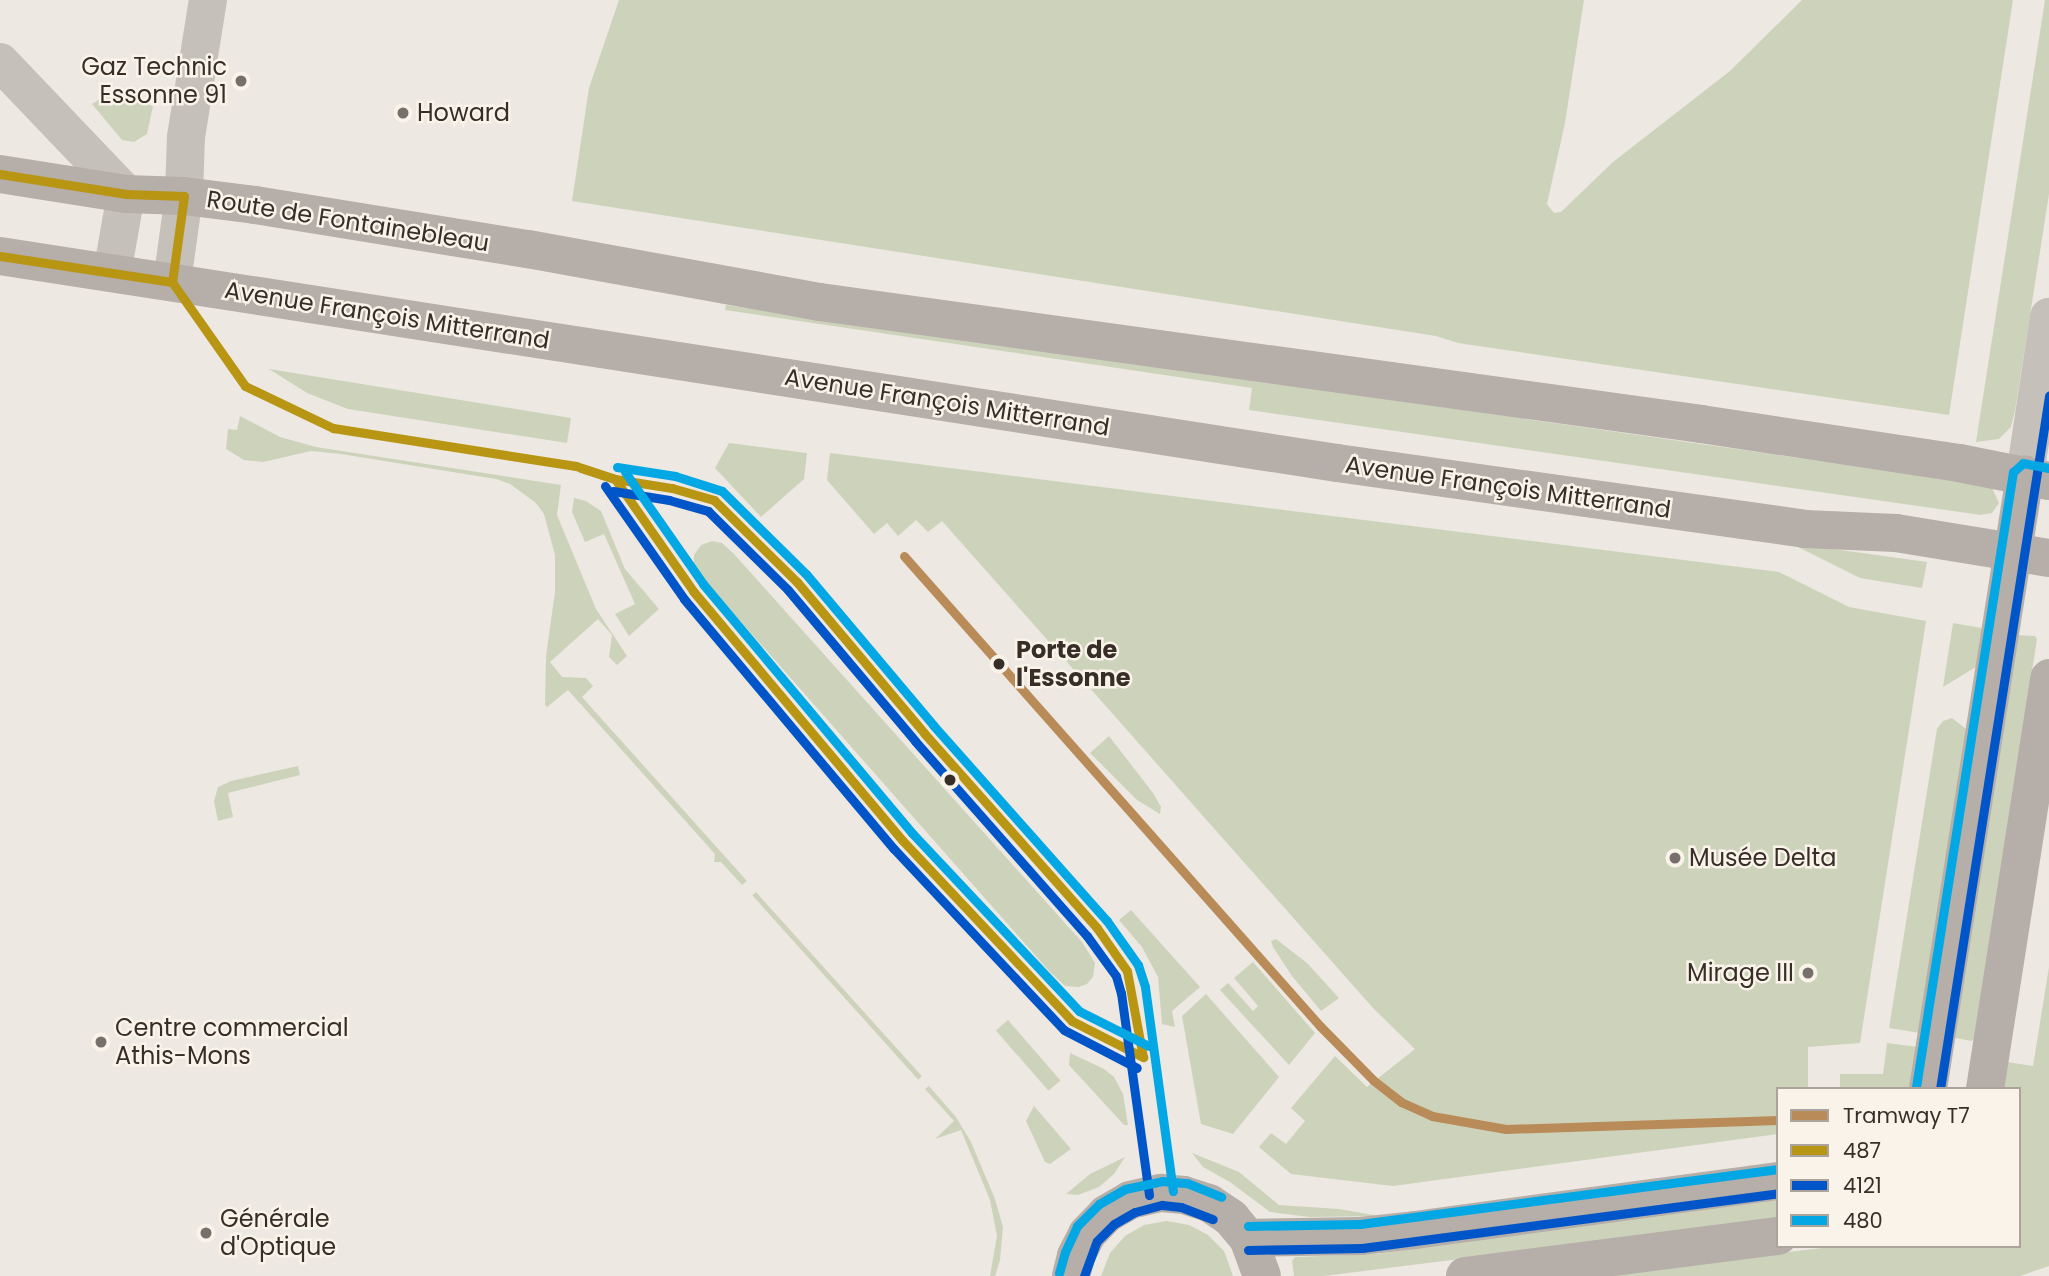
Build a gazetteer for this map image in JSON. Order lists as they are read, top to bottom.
{
  "streets": {
    "main road": ["Route de Fontainebleau", "Avenue François Mitterrand"]
  },
  "places": [
    "Gaz Technic Essonne 91",
    "Howard",
    "Porte de l'Essonne",
    "Musée Delta",
    "Mirage III",
    "Centre commercial Athis-Mons",
    "Générale d'Optique"
  ],
  "lines": [
    "transit line 487",
    "transit line 4121",
    "transit line 480",
    "tram line T7"
  ],
  "legend": [
    "Tramway T7",
    "487",
    "4121",
    "480"
  ]
}
